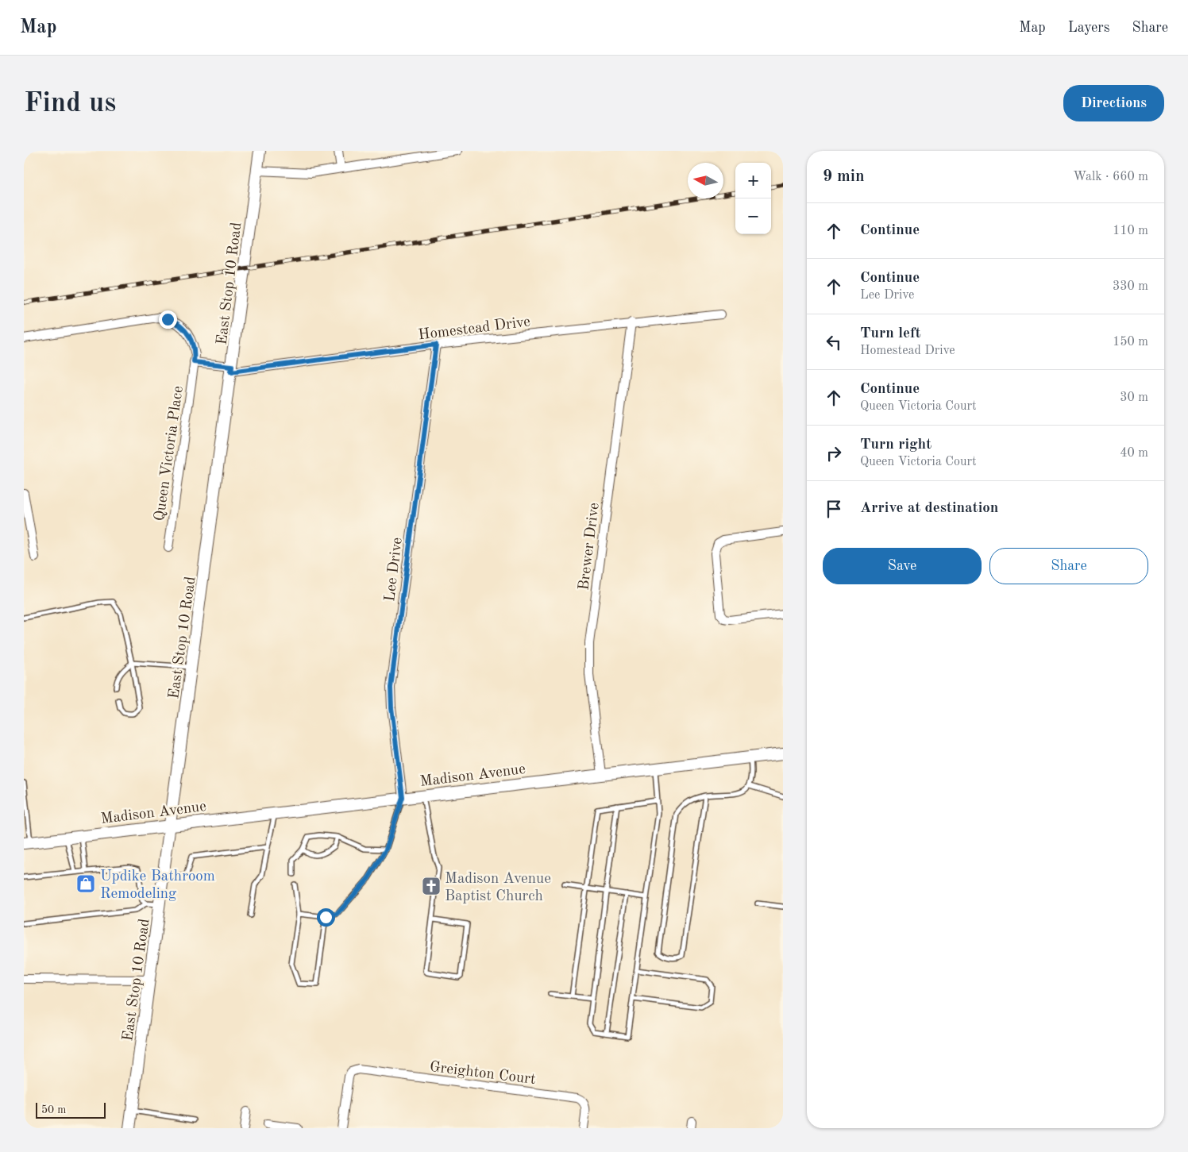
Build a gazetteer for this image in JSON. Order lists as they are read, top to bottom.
{
  "streets": {
    "street": [
      "East Stop 10 Road",
      "Homestead Drive",
      "Queen Victoria Place",
      "Brewer Drive",
      "Lee Drive",
      "Madison Avenue",
      "Greighton Court"
    ]
  },
  "crossings": [
    ["East Stop 10 Road", "Homestead Drive"],
    ["East Stop 10 Road", "Madison Avenue"],
    ["Homestead Drive", "Queen Victoria Place"],
    ["Homestead Drive", "Brewer Drive"],
    ["Homestead Drive", "Lee Drive"],
    ["Brewer Drive", "Madison Avenue"],
    ["Lee Drive", "Madison Avenue"]
  ],
  "places": {
    "shop": ["Updike Bathroom Remodeling"],
    "church": ["Madison Avenue Baptist Church"]
  },
  "scale_bar": "50 m",
  "north": "left",
  "page": {
    "header": "Map",
    "nav": ["Map", "Layers", "Share"],
    "buttons": [
      "Directions",
      ["Save", "Share"]
    ],
    "title": "Find us",
    "heading": ["9 min", "Walk · 660 m"],
    "map_buttons": ["+", "−"],
    "list": [
      ["Continue", "110 m"],
      ["Continue", "Lee Drive", "330 m"],
      ["Turn left", "Homestead Drive", "150 m"],
      ["Continue", "Queen Victoria Court", "30 m"],
      ["Turn right", "Queen Victoria Court", "40 m"],
      "Arrive at destination"
    ],
    "scale": "50 m"
  }
}
